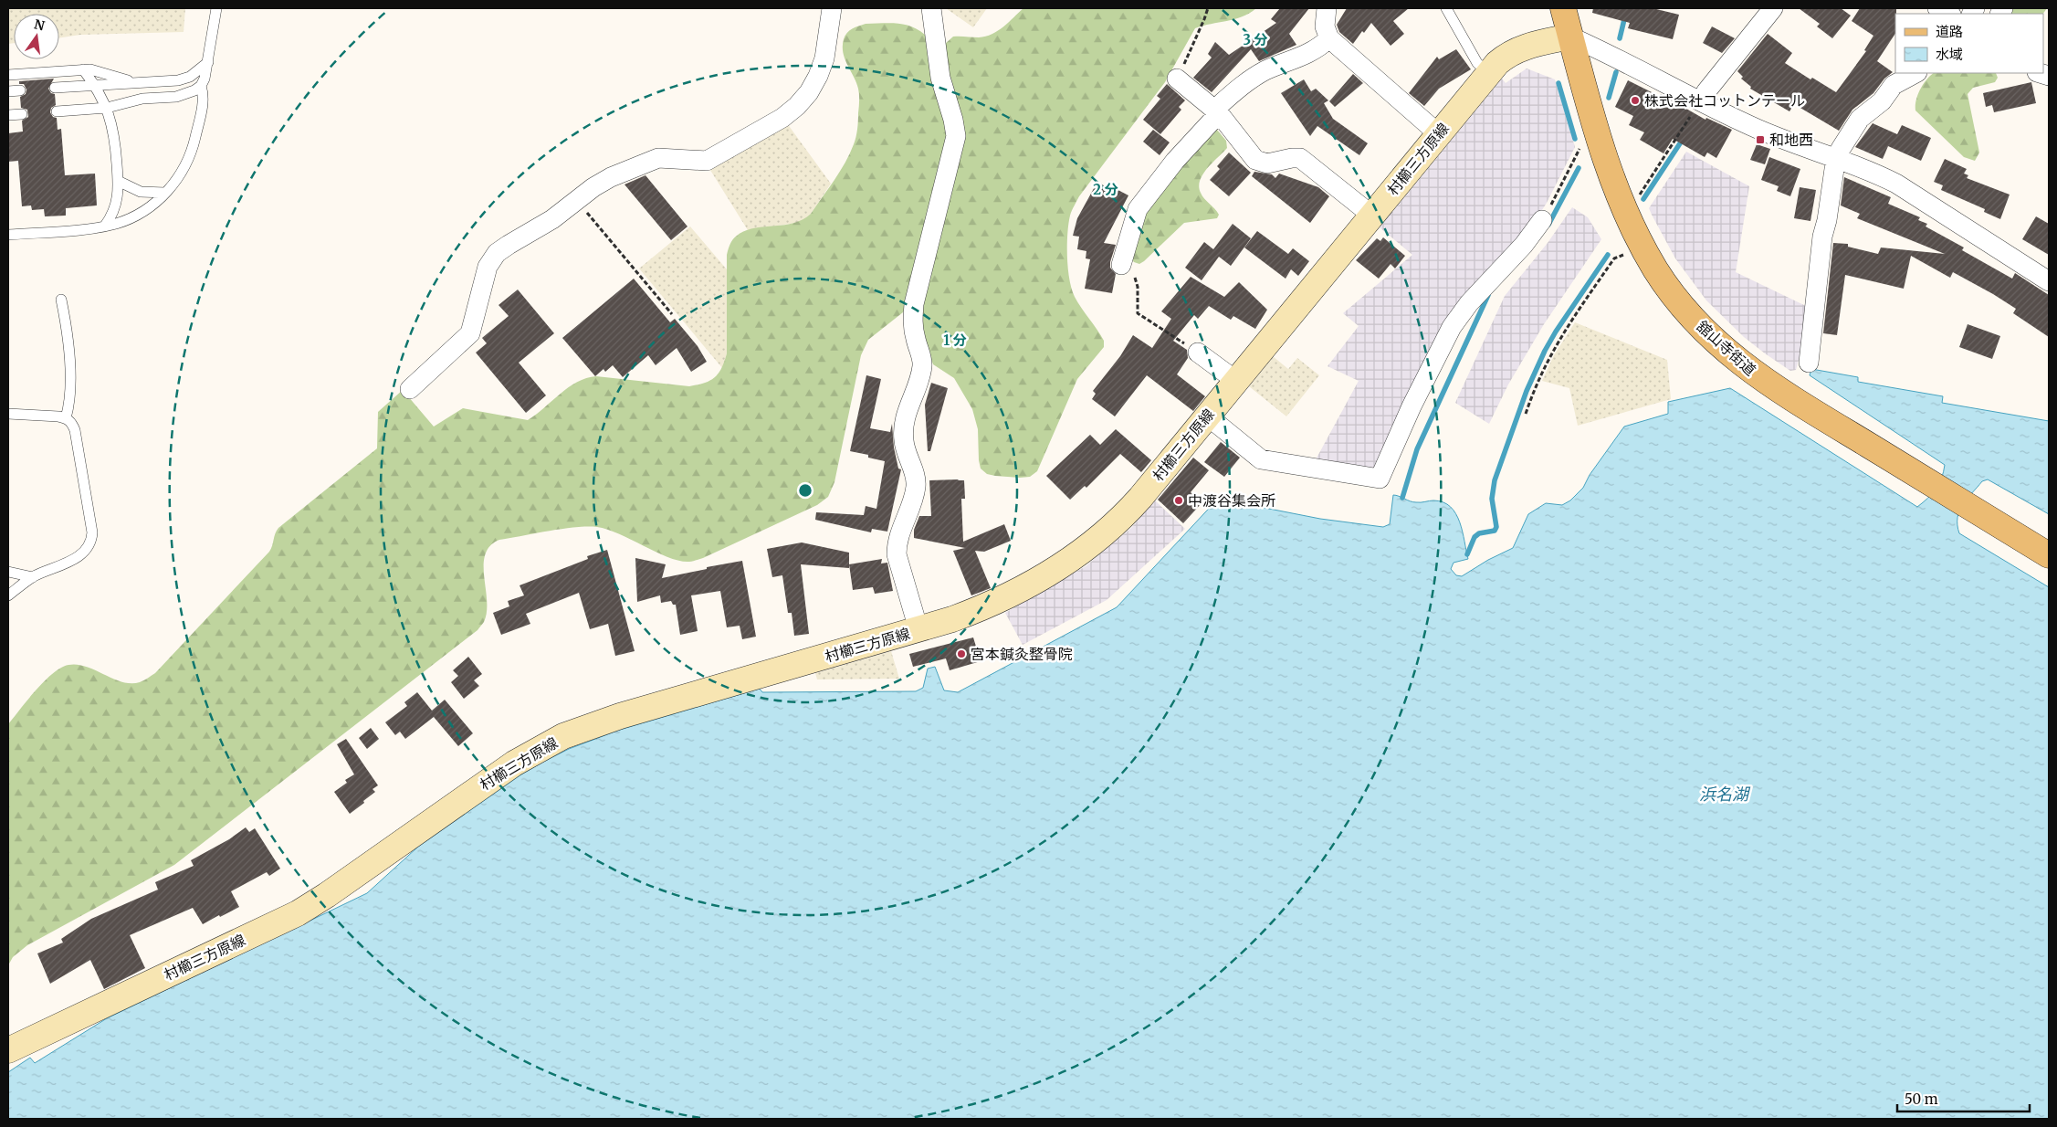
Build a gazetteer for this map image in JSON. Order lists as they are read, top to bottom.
{
  "streets": {
    "main road": ["村櫛三方原線", "舘山寺街道"]
  },
  "crossings": [
    ["村櫛三方原線", "舘山寺街道"]
  ],
  "water": ["浜名湖"],
  "places": {
    "other": ["株式会社コットンテール", "中渡谷集会所", "宮本鍼灸整骨院"],
    "transit": ["和地西"]
  },
  "legend": ["道路", "水域"],
  "scale_bar": "50 m",
  "north": "top",
  "rings": ["3 分", "2 分", "1 分"]
}
